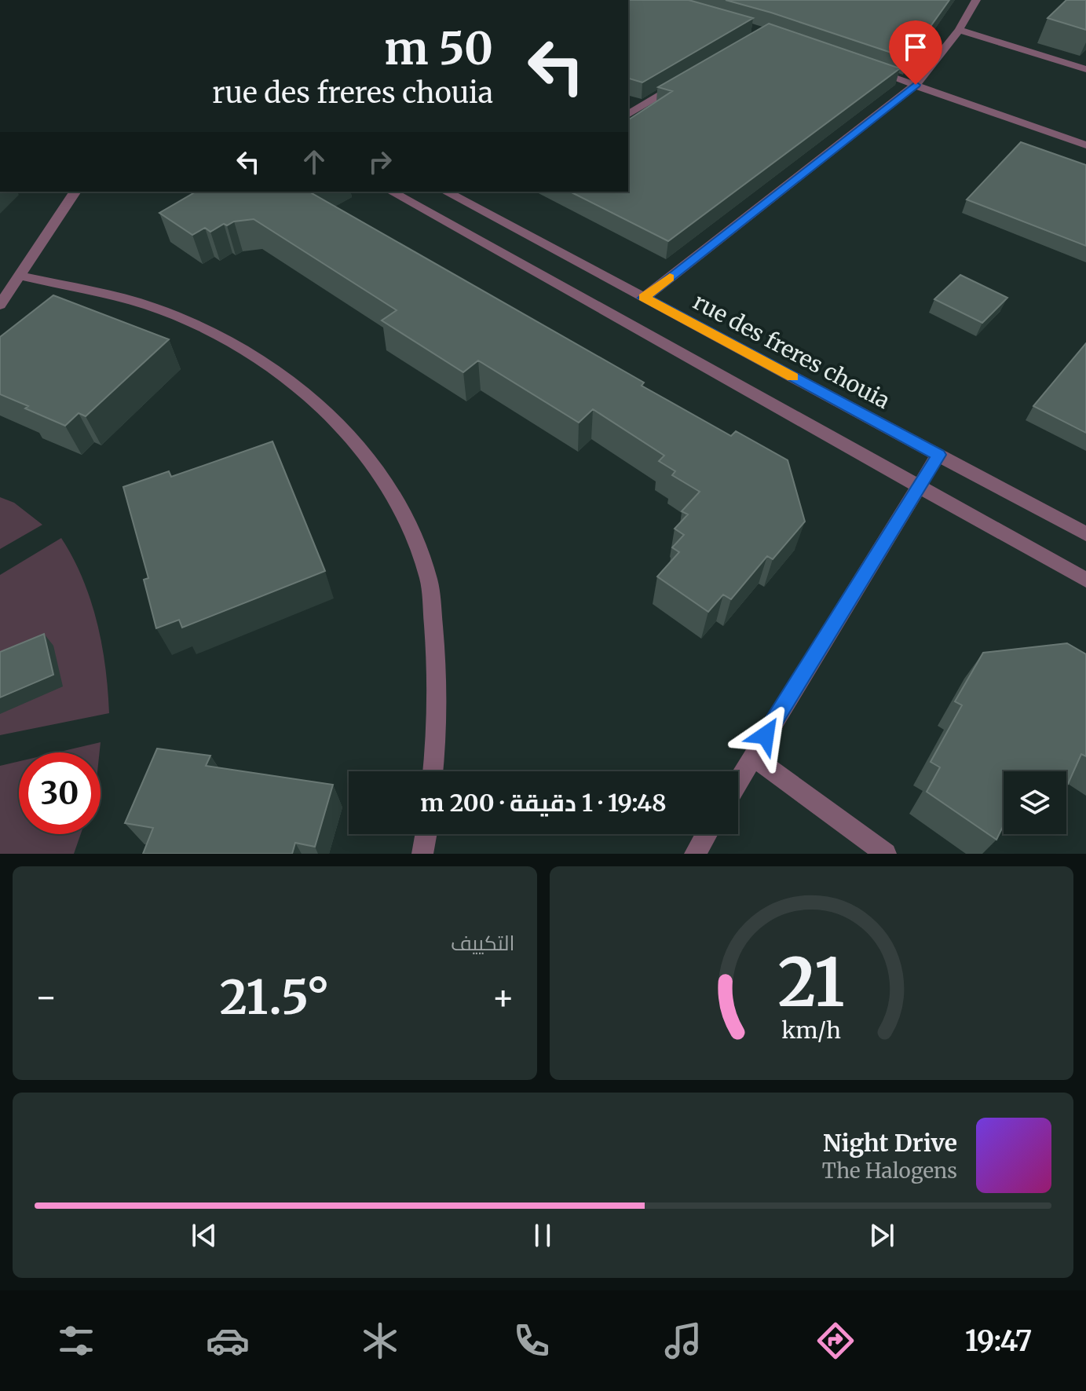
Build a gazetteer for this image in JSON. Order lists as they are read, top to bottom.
{
  "streets": {
    "street": ["rue des freres chouia"]
  },
  "page": {
    "turn": ["50 m", "rue des freres chouia"],
    "limit": "30",
    "trip": "19:48 · 1 دقيقة · 200 m",
    "tile": "التكييف",
    "heat": ["−", "21.5°", "+"],
    "song": ["Night Drive", "The Halogens"],
    "tabs": "19:47",
    "gauge": ["21", "km/h"]
  }
}
